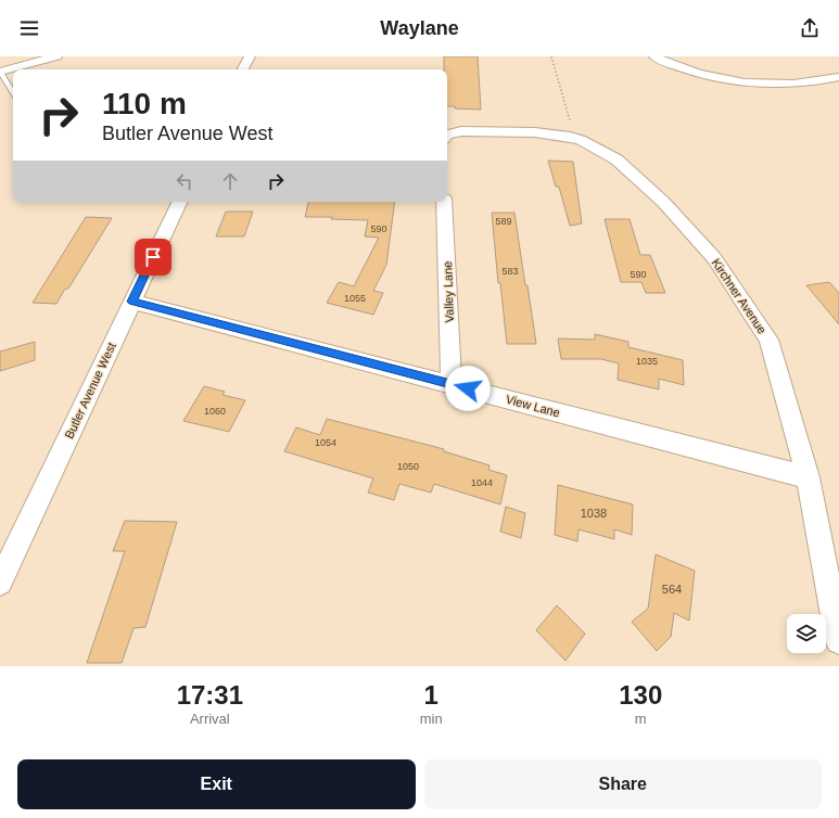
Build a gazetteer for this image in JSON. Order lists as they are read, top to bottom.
{
  "streets": {
    "street": [
      "Valley Lane",
      "Kirchner Avenue",
      "Butler Avenue West",
      "View Lane"
    ]
  },
  "crossings": [
    ["Valley Lane", "View Lane"],
    ["Kirchner Avenue", "View Lane"],
    ["Butler Avenue West", "View Lane"]
  ],
  "house_numbers": [
    "589",
    "590",
    "583",
    "590",
    "1055",
    "1035",
    "1060",
    "1054",
    "1050",
    "1044",
    "1038",
    "564"
  ],
  "page": {
    "header": "Waylane",
    "turn": ["110 m", "Butler Avenue West"],
    "eta": [
      "17:31",
      "Arrival",
      "1",
      "min",
      "130",
      "m"
    ],
    "buttons": ["Exit", "Share"]
  }
}
